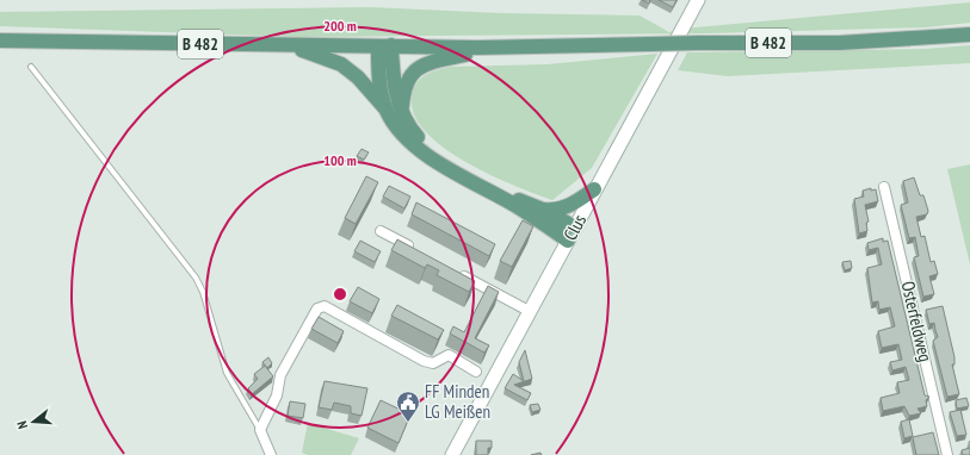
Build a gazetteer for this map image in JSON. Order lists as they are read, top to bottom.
{
  "streets": {
    "main road": ["B 482", "Clus"],
    "street": ["Osterfeldweg"]
  },
  "places": {
    "public building": ["FF Minden LG Meißen"]
  },
  "north": "left",
  "rings": ["200 m", "100 m"]
}
